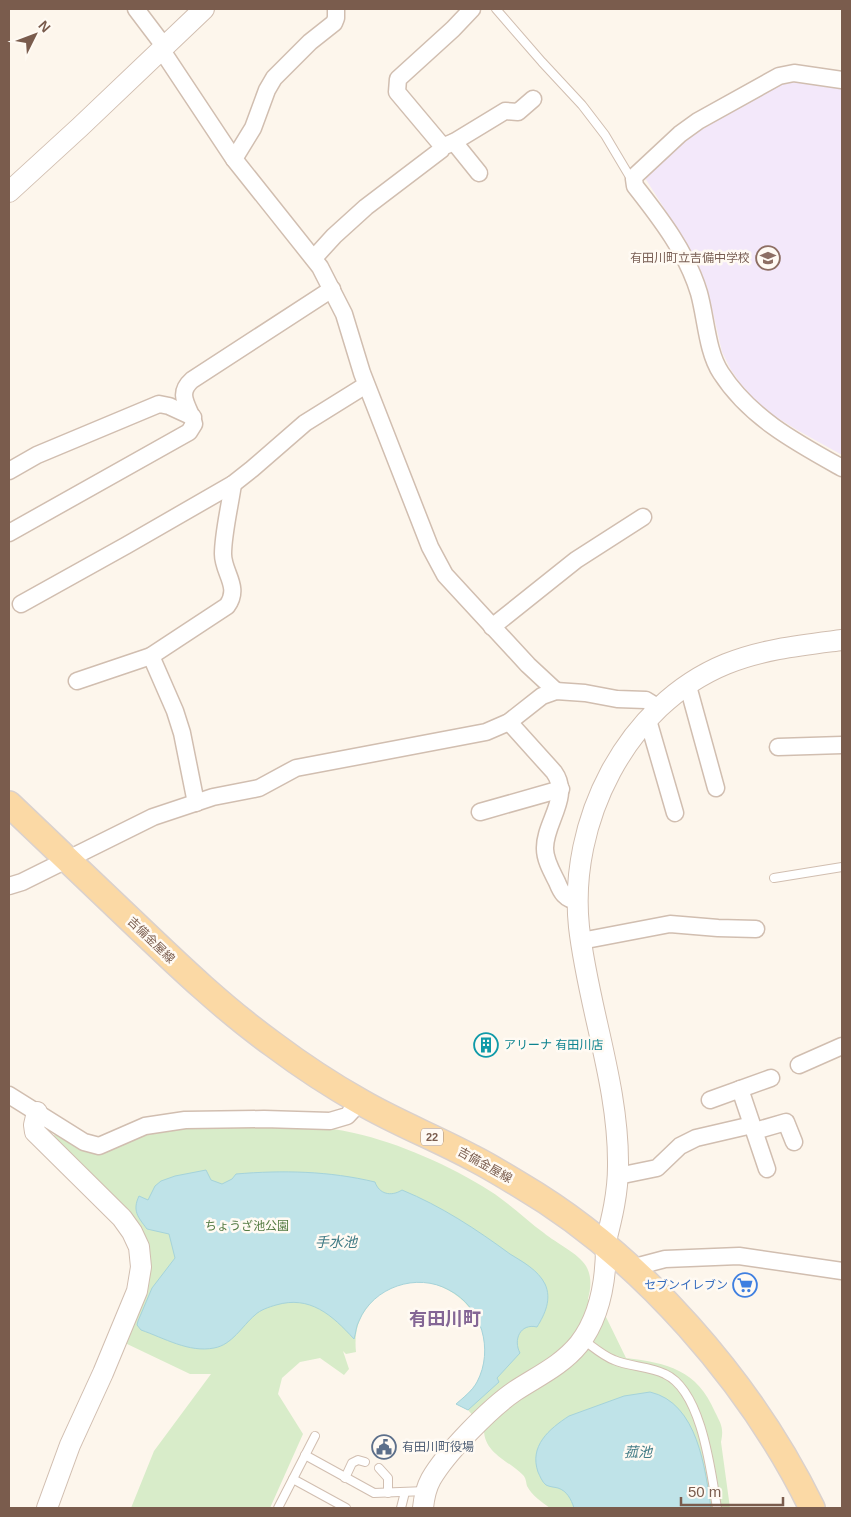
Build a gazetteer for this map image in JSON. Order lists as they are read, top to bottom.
{
  "streets": {
    "main road": ["吉備金屋線", "22"]
  },
  "districts": ["有田川町"],
  "water": ["手水池", "菰池"],
  "parks": ["ちょうざ池公園"],
  "places": {
    "school or university": ["有田川町立吉備中学校"],
    "building": ["アリーナ 有田川店"],
    "supermarket": ["セブンイレブン"],
    "public building": ["有田川町役場"]
  },
  "scale_bar": "50 m",
  "north": "top right"
}
